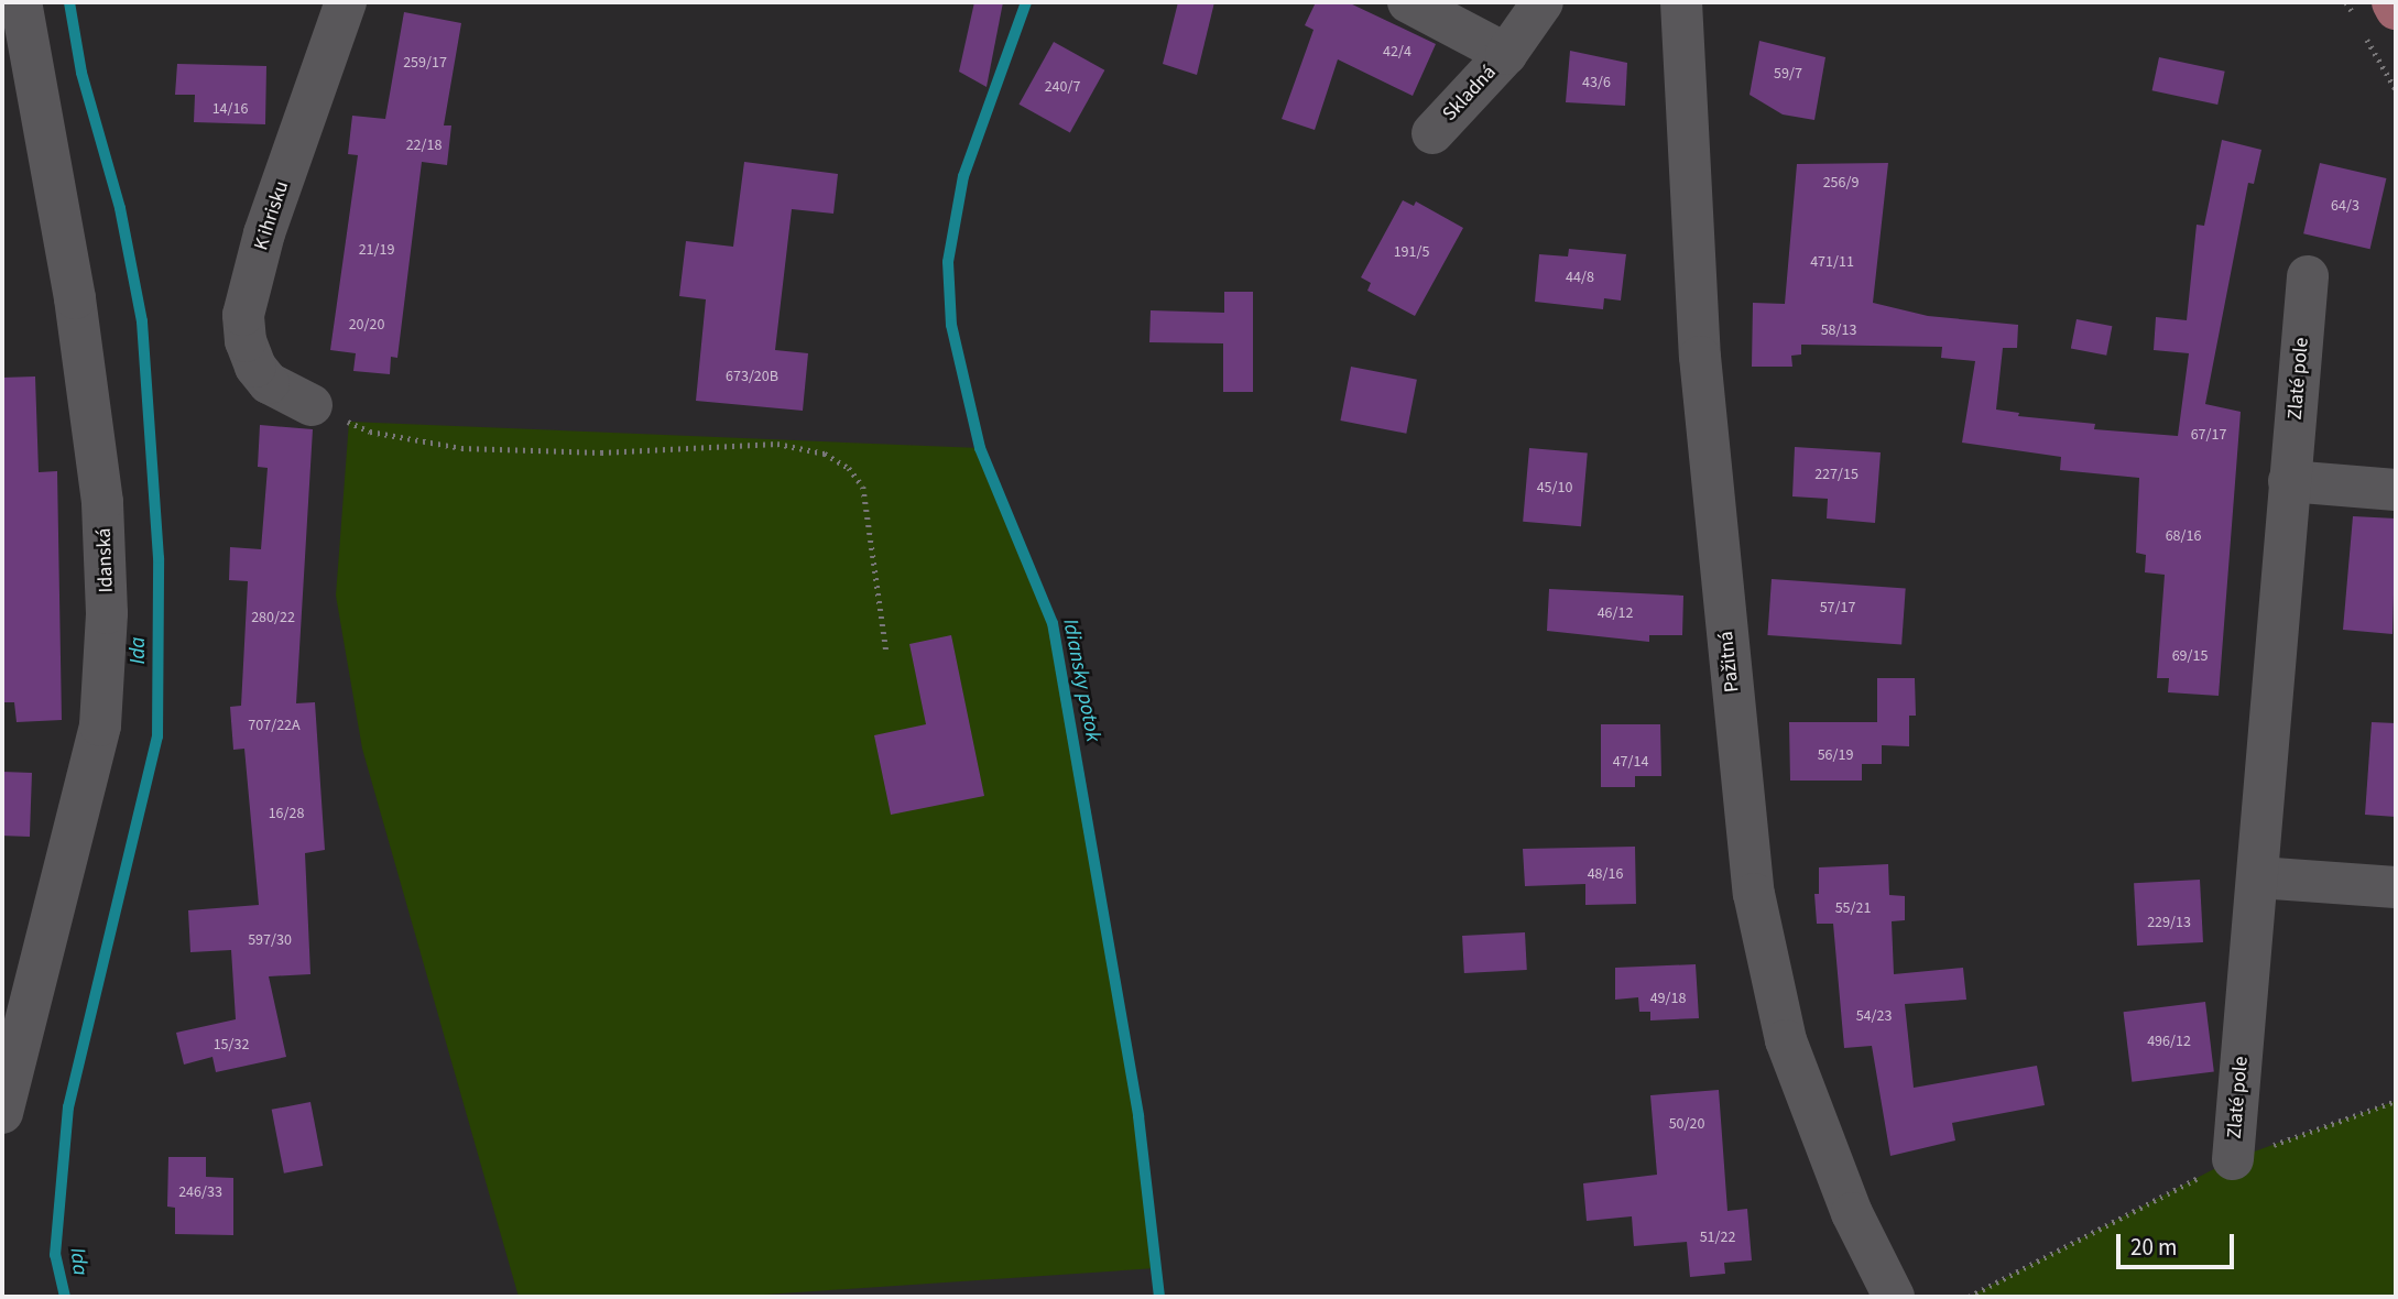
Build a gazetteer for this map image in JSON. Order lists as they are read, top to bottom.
{
  "streets": {
    "street": [
      "Skladná",
      "K ihrisku",
      "Zlaté pole",
      "Idanská",
      "Pažitná"
    ]
  },
  "water": ["Ida", "Idiansky potok"],
  "house_numbers": [
    "42/4",
    "259/17",
    "59/7",
    "43/6",
    "240/7",
    "14/16",
    "22/18",
    "256/9",
    "64/3",
    "21/19",
    "191/5",
    "471/11",
    "44/8",
    "20/20",
    "58/13",
    "673/20B",
    "67/17",
    "227/15",
    "45/10",
    "68/16",
    "57/17",
    "46/12",
    "280/22",
    "69/15",
    "707/22A",
    "56/19",
    "47/14",
    "16/28",
    "48/16",
    "55/21",
    "229/13",
    "597/30",
    "49/18",
    "54/23",
    "496/12",
    "15/32",
    "50/20",
    "246/33",
    "51/22"
  ],
  "scale_bar": "20 m"
}
